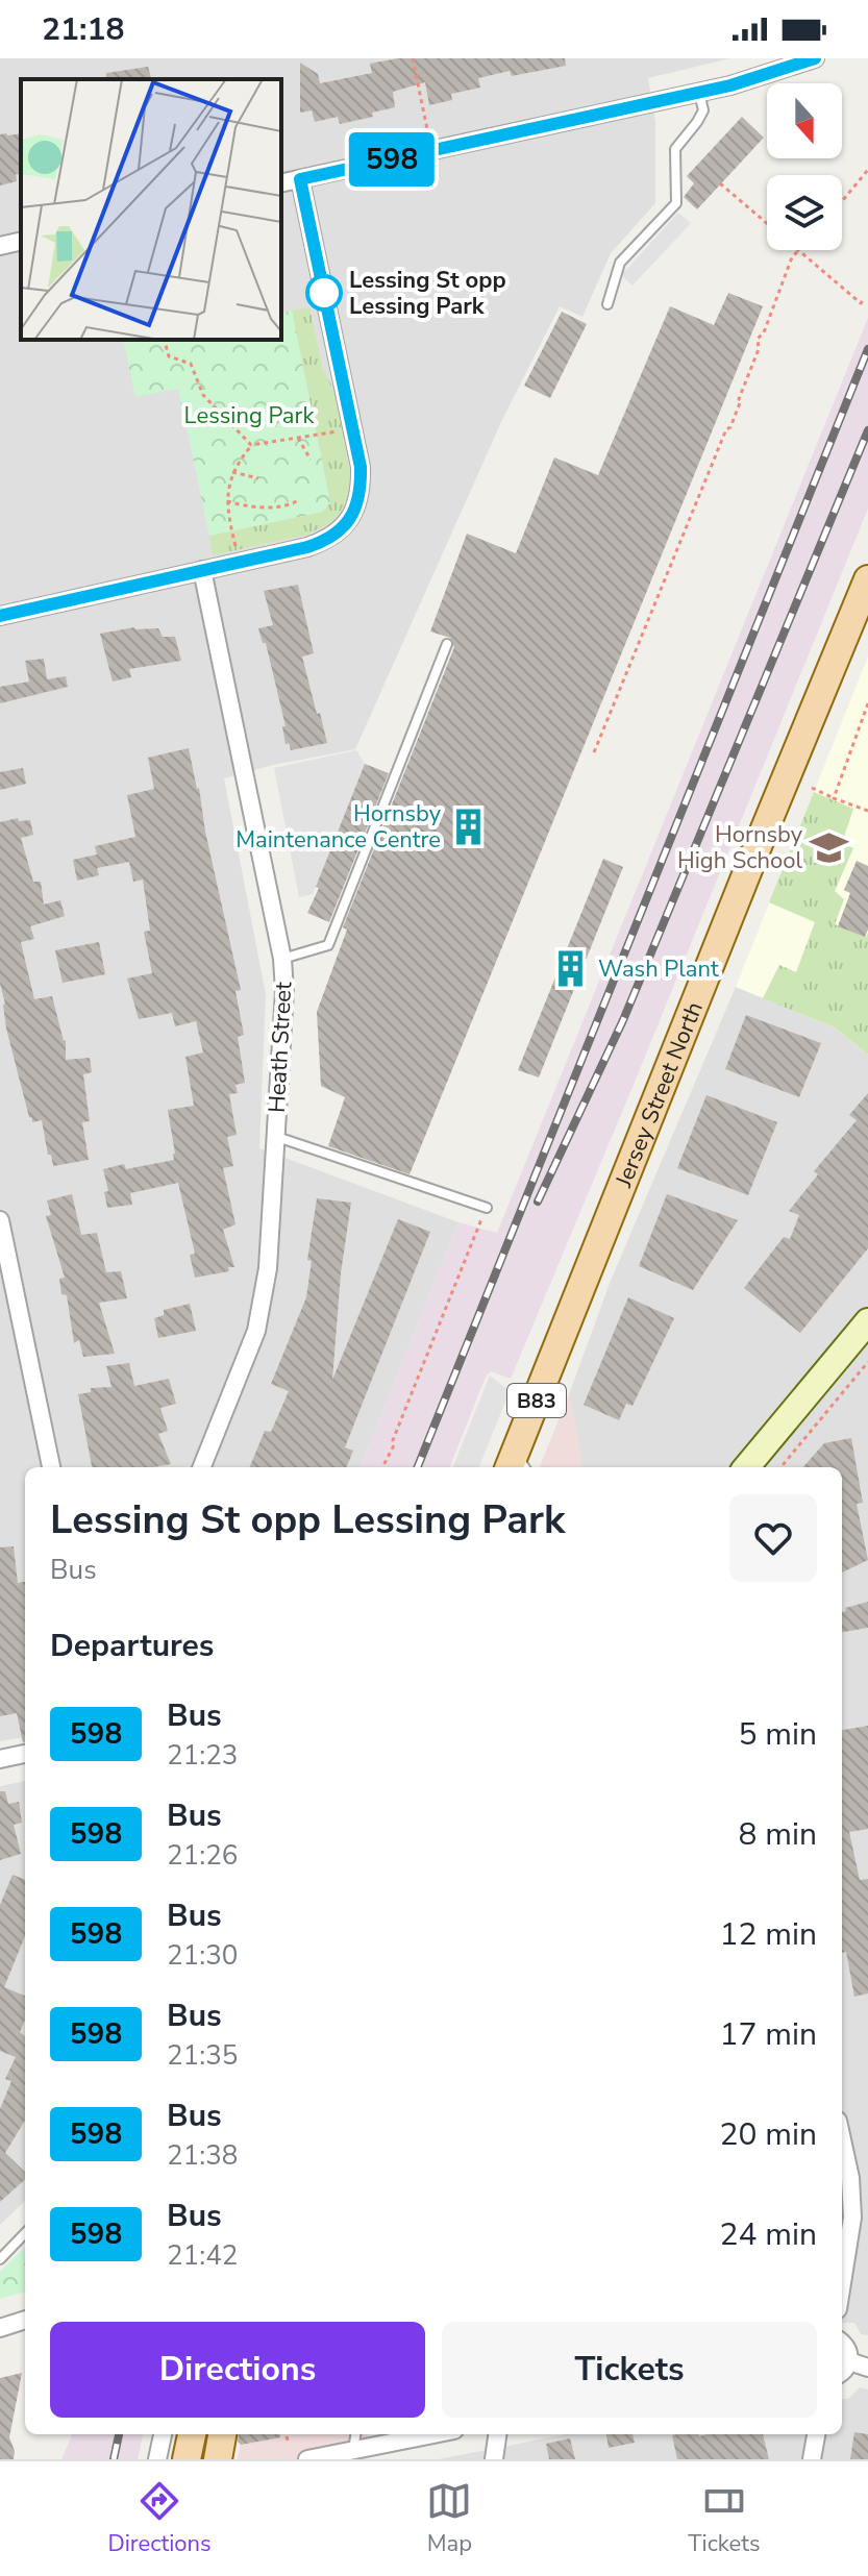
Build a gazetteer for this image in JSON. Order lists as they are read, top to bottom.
{
  "streets": {
    "main road": ["Jersey Street North", "B83"],
    "street": ["Heath Street"]
  },
  "parks": ["Lessing Park"],
  "places": {
    "other": ["Lessing St opp Lessing Park"],
    "building": ["Hornsby Maintenance Centre", "Wash Plant"],
    "school or university": ["Hornsby High School"]
  },
  "lines": ["bus line 598"],
  "north": "bottom",
  "page": {
    "status": "21:18",
    "on_map": "598",
    "heading": [
      ["Lessing St opp Lessing Park", "Bus"],
      "Departures"
    ],
    "list": [
      {
        "mark": "598",
        "name": "Bus",
        "note": "21:23",
        "value": "5 min"
      },
      {
        "mark": "598",
        "name": "Bus",
        "note": "21:26",
        "value": "8 min"
      },
      {
        "mark": "598",
        "name": "Bus",
        "note": "21:30",
        "value": "12 min"
      },
      {
        "mark": "598",
        "name": "Bus",
        "note": "21:35",
        "value": "17 min"
      },
      {
        "mark": "598",
        "name": "Bus",
        "note": "21:38",
        "value": "20 min"
      },
      {
        "mark": "598",
        "name": "Bus",
        "note": "21:42",
        "value": "24 min"
      }
    ],
    "buttons": ["Directions", "Tickets"],
    "tabs": ["Directions", "Map", "Tickets"]
  }
}
